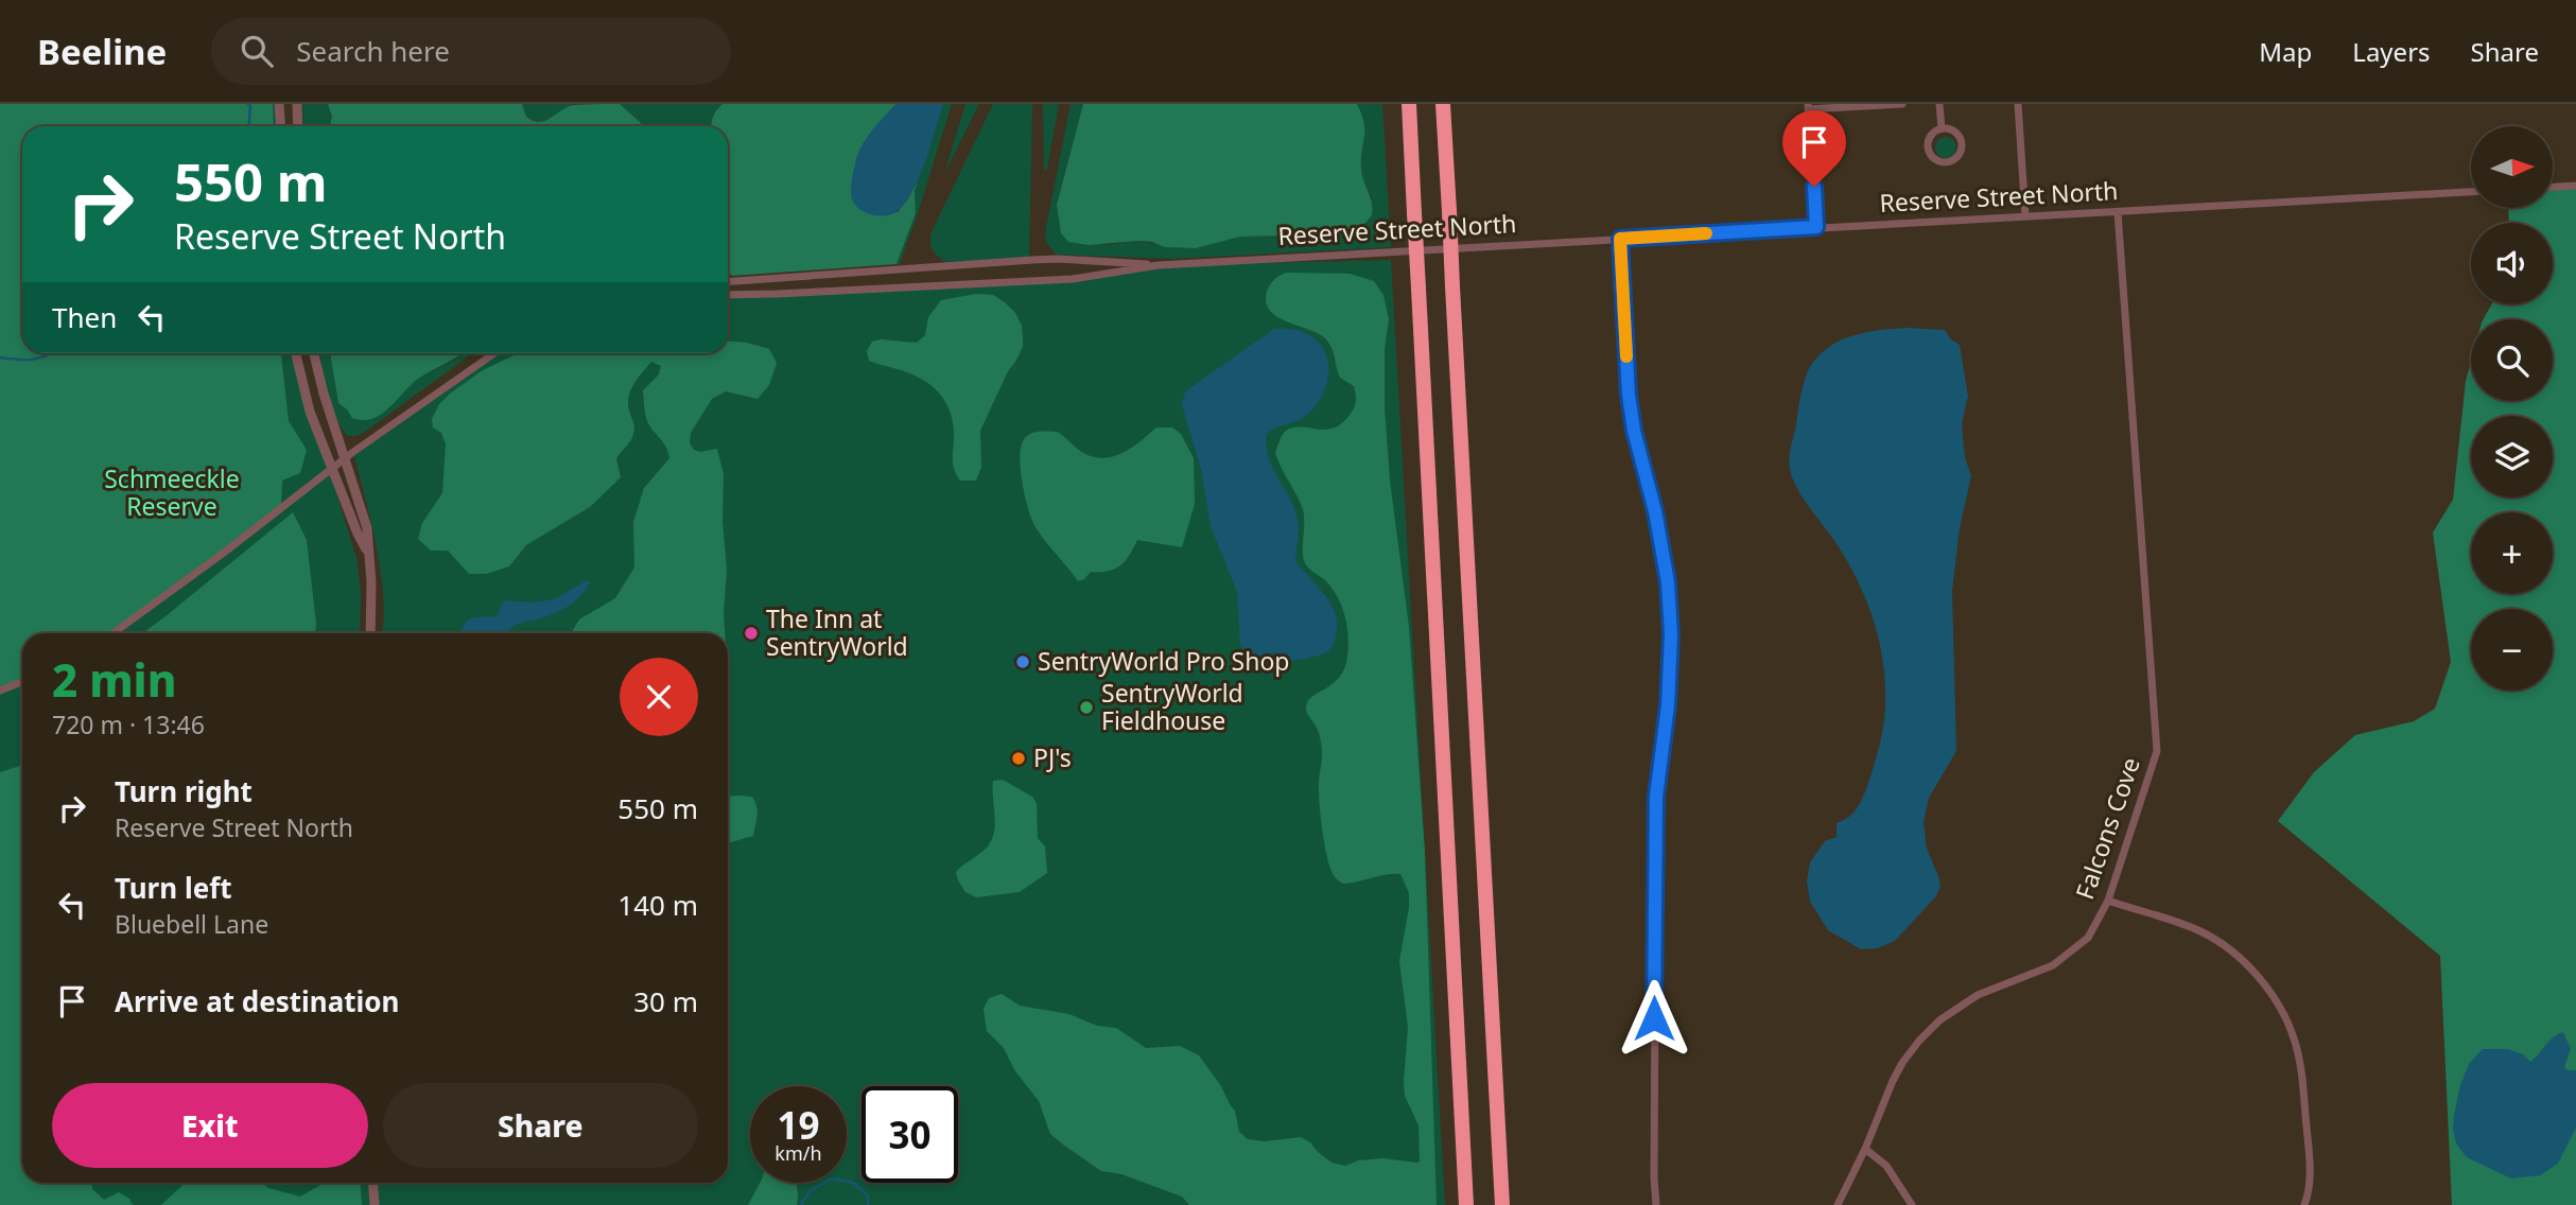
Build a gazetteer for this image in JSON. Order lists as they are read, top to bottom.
{
  "streets": {
    "street": ["Reserve Street North", "Falcons Cove"]
  },
  "crossings": [
    ["Reserve Street North", "Falcons Cove"]
  ],
  "parks": ["Schmeeckle Reserve"],
  "places": [
    "The Inn at SentryWorld",
    "SentryWorld Pro Shop",
    "SentryWorld Fieldhouse",
    "PJ's"
  ],
  "north": "right",
  "page": {
    "header": "Beeline",
    "search": "Search here",
    "nav": ["Map", "Layers", "Share"],
    "map_buttons": ["+", "−"],
    "turn": ["550 m", "Reserve Street North"],
    "then": "Then",
    "heading": ["2 min", "720 m · 13:46"],
    "list": [
      {
        "name": "Turn right",
        "note": "Reserve Street North",
        "value": "550 m"
      },
      {
        "name": "Turn left",
        "note": "Bluebell Lane",
        "value": "140 m"
      },
      {
        "name": "Arrive at destination",
        "value": "30 m"
      }
    ],
    "buttons": ["Exit", "Share"],
    "speed": "19 km/h",
    "limit": "30"
  }
}
